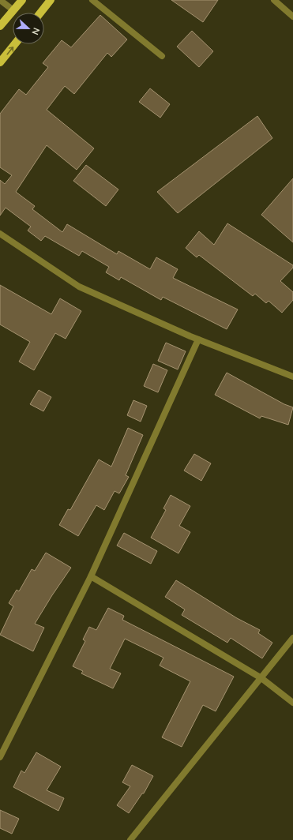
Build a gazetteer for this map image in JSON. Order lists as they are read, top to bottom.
{
  "north": "right"
}
